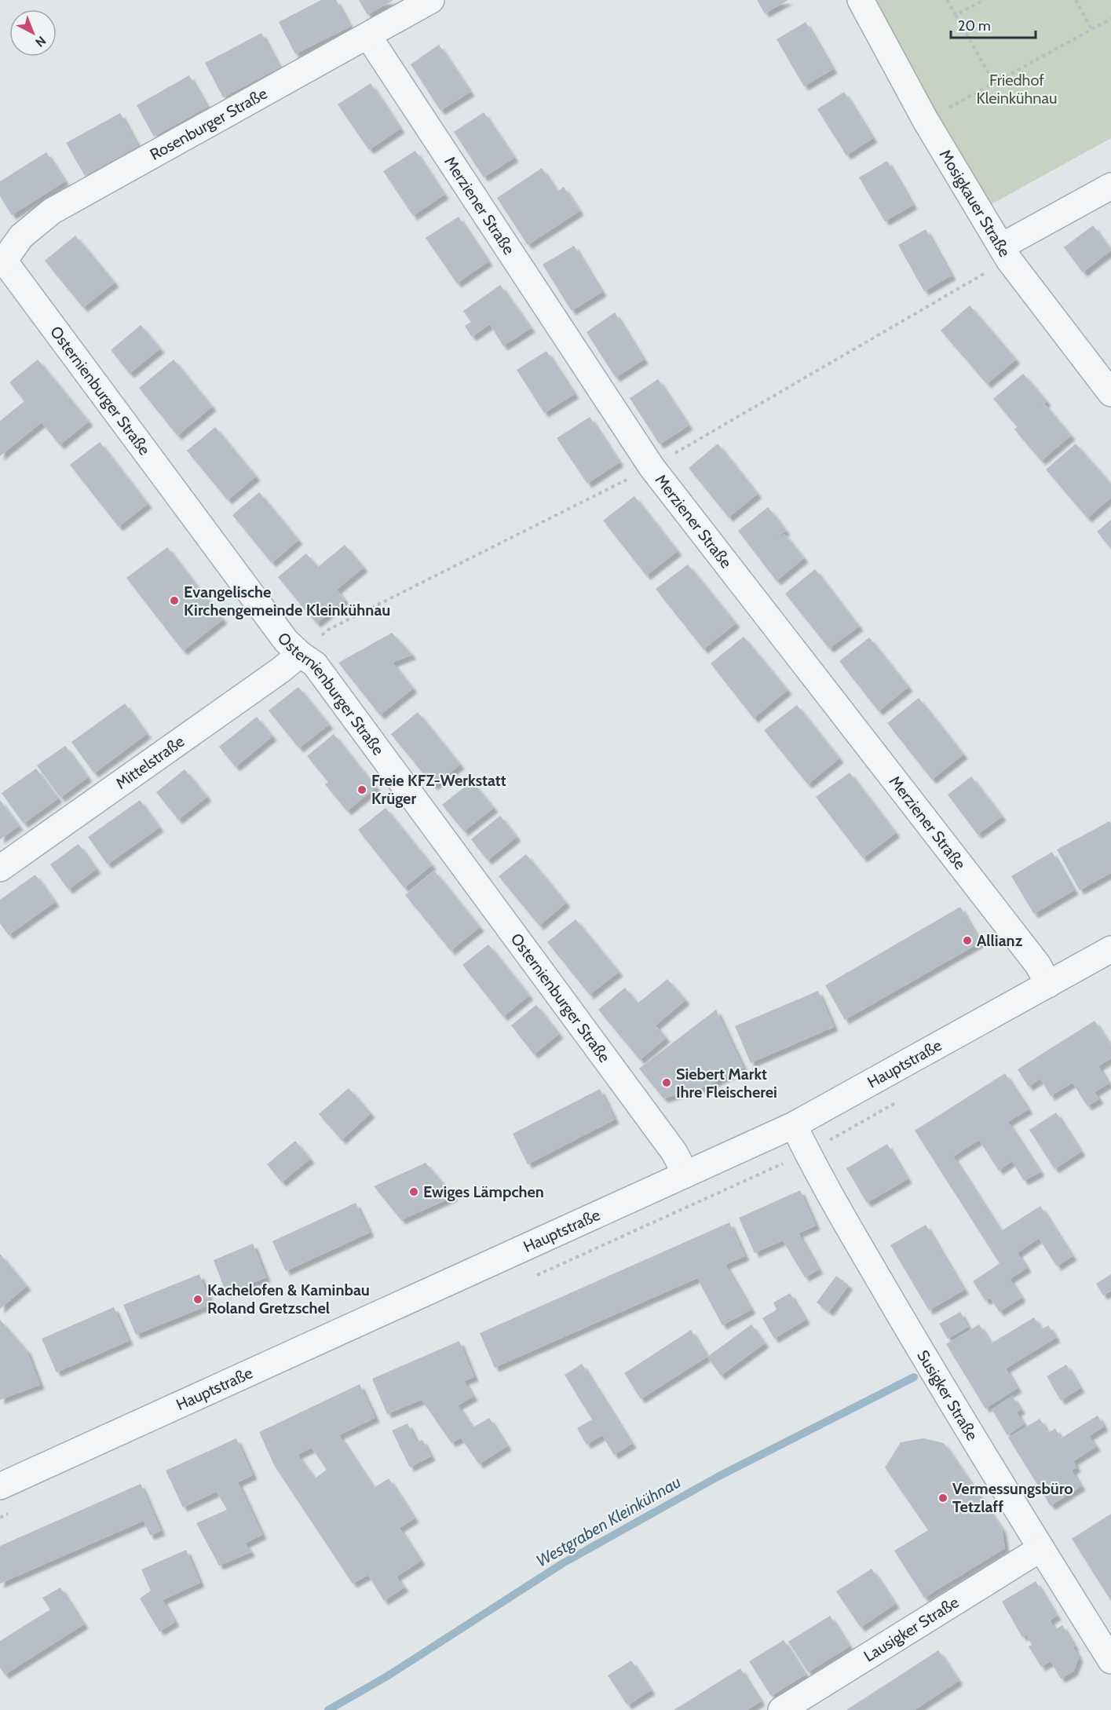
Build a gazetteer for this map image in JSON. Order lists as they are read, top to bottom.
{
  "streets": {
    "street": [
      "Rosenburger Straße",
      "Mosigkauer Straße",
      "Merziener Straße",
      "Osternienburger Straße",
      "Mittelstraße",
      "Hauptstraße",
      "Susigker Straße",
      "Lausigker Straße"
    ]
  },
  "crossings": [
    ["Rosenburger Straße", "Merziener Straße"],
    ["Rosenburger Straße", "Osternienburger Straße"],
    ["Merziener Straße", "Hauptstraße"],
    ["Osternienburger Straße", "Mittelstraße"],
    ["Osternienburger Straße", "Hauptstraße"],
    ["Hauptstraße", "Susigker Straße"],
    ["Susigker Straße", "Lausigker Straße"]
  ],
  "water": ["Westgraben Kleinkühnau"],
  "parks": ["Friedhof Kleinkühnau"],
  "places": [
    "Evangelische Kirchengemeinde Kleinkühnau",
    "Freie KFZ-Werkstatt Krüger",
    "Allianz",
    "Siebert Markt Ihre Fleischerei",
    "Ewiges Lämpchen",
    "Kachelofen & Kaminbau Roland Gretzschel",
    "Vermessungsbüro Tetzlaff"
  ],
  "scale_bar": "20 m",
  "north": "bottom right"
}
